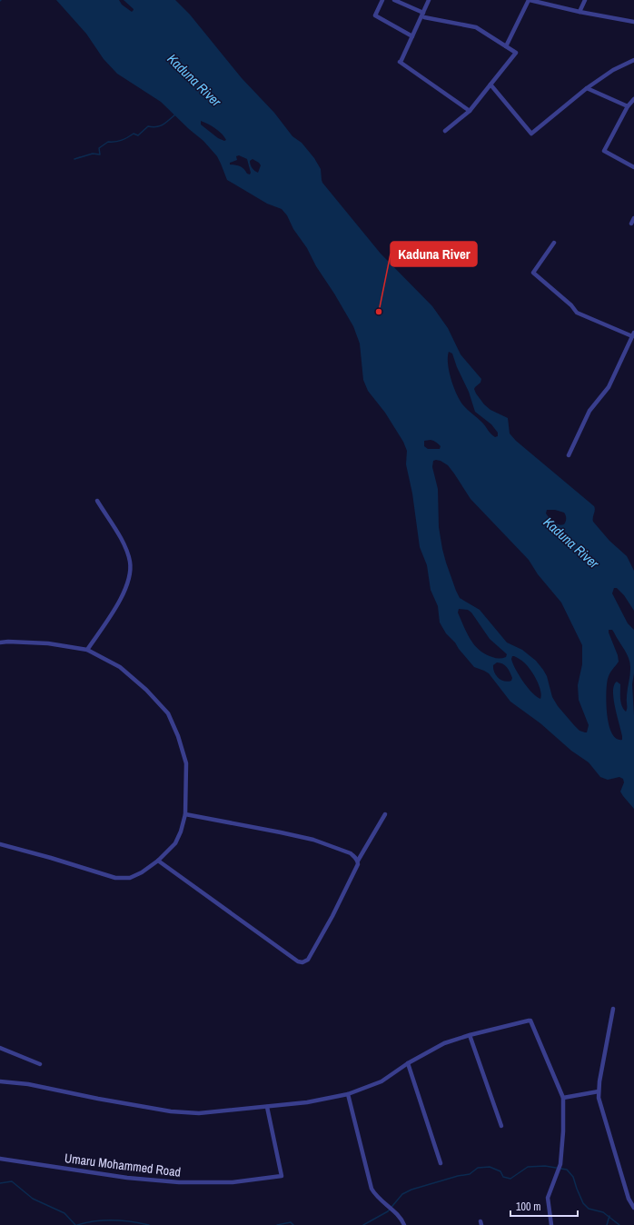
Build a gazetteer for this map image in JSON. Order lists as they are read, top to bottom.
{
  "streets": {
    "street": ["Umaru Mohammed Road"]
  },
  "water": ["Kaduna River"],
  "places": ["Kaduna River"],
  "scale_bar": "100 m"
}
